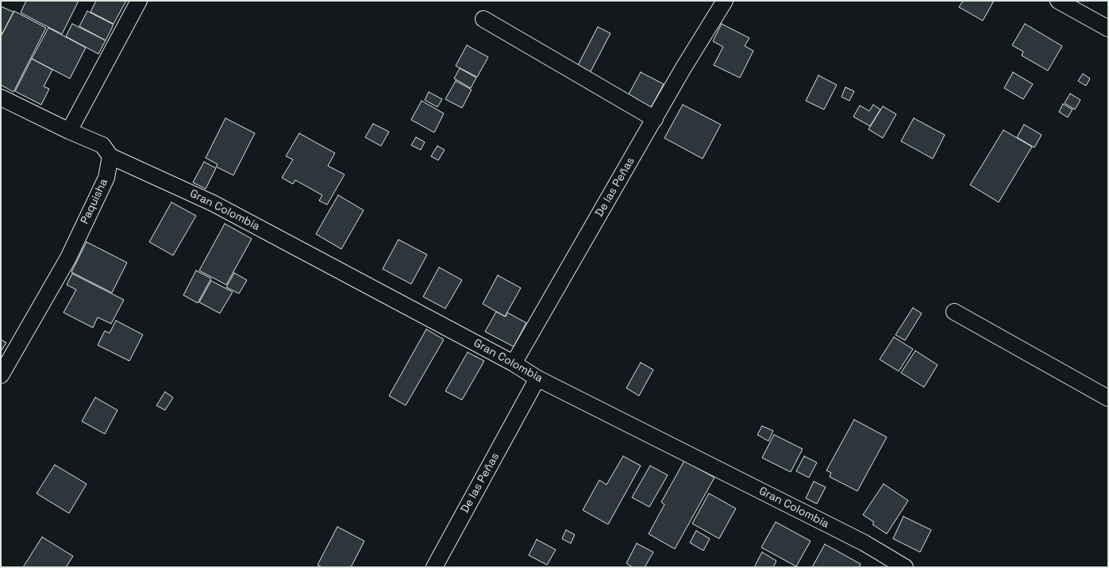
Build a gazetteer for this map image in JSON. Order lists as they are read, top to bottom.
{
  "streets": {
    "street": ["De las Peñas", "Paquisha", "Gran Colombia"]
  },
  "crossings": [
    ["De las Peñas", "Gran Colombia"],
    ["Paquisha", "Gran Colombia"]
  ]
}
